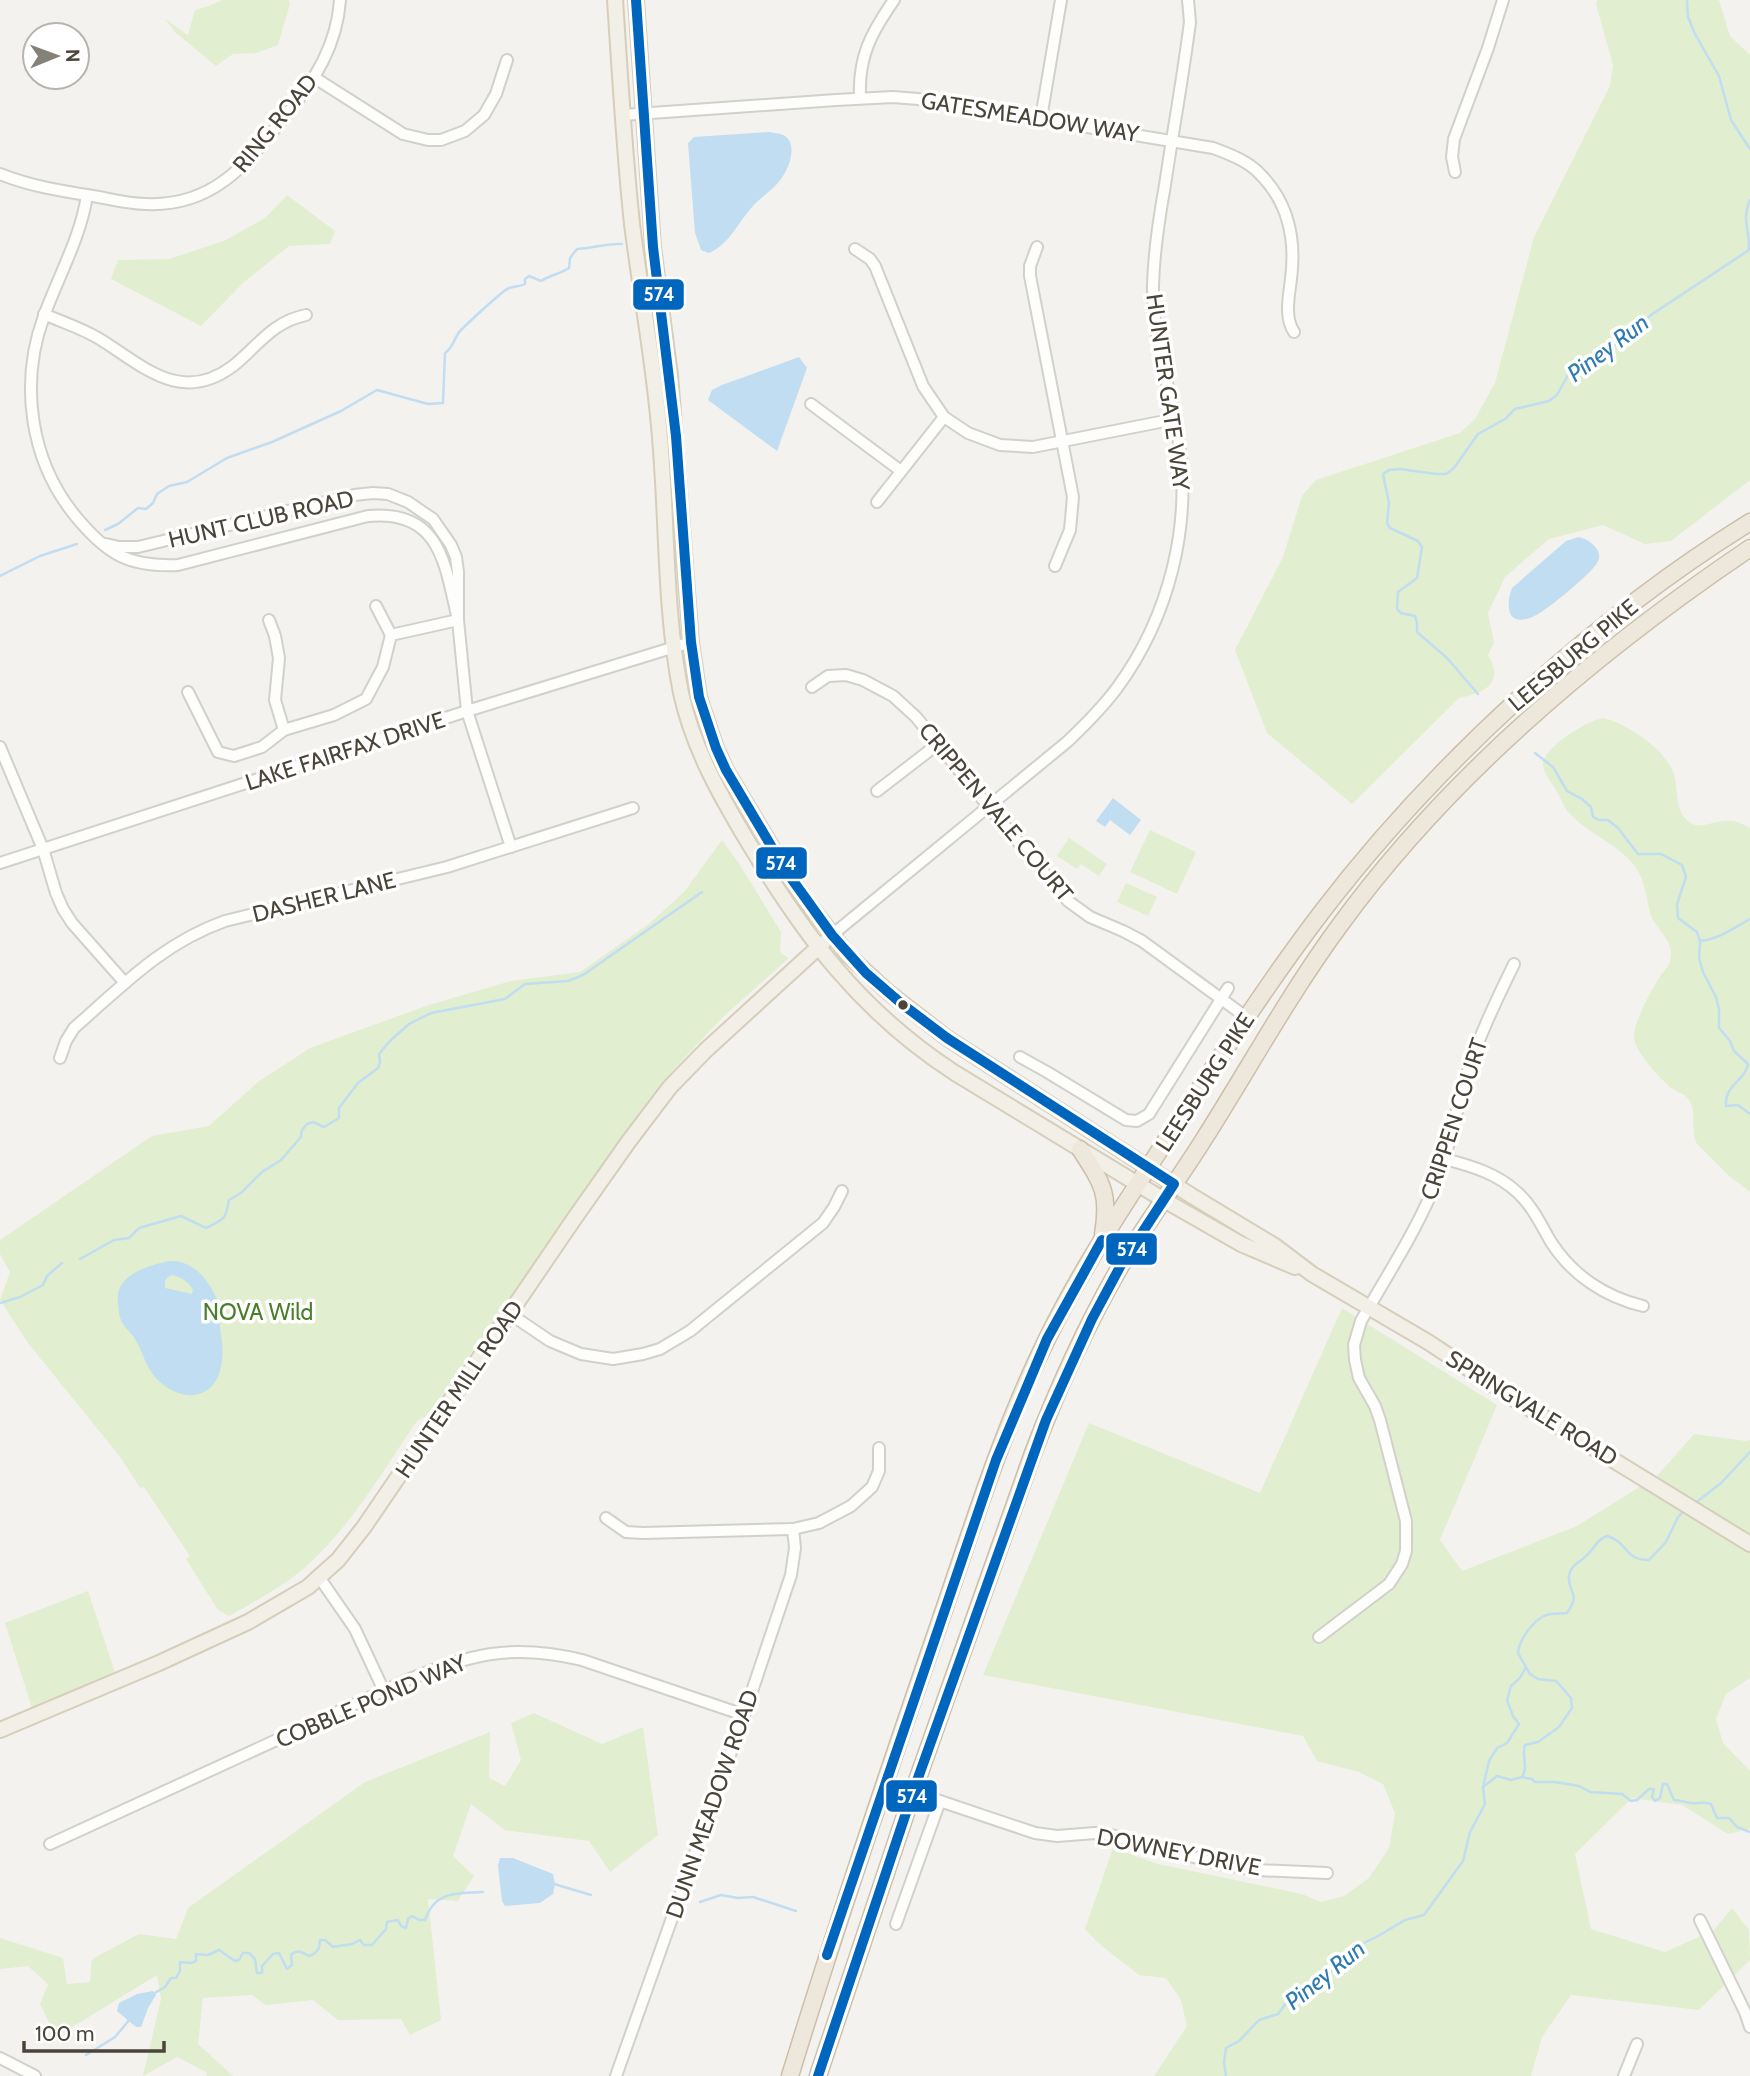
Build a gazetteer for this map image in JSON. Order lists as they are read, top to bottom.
{
  "streets": {
    "highway": ["LEESBURG PIKE"],
    "main road": ["HUNTER MILL ROAD", "SPRINGVALE ROAD"],
    "street": [
      "GATESMEADOW WAY",
      "RING ROAD",
      "HUNTER GATE WAY",
      "HUNT CLUB ROAD",
      "LAKE FAIRFAX DRIVE",
      "CRIPPEN VALE COURT",
      "DASHER LANE",
      "CRIPPEN COURT",
      "COBBLE POND WAY",
      "DUNN MEADOW ROAD",
      "DOWNEY DRIVE"
    ]
  },
  "crossings": [
    ["GATESMEADOW WAY", "HUNTER GATE WAY"],
    ["GATESMEADOW WAY", "SPRINGVALE ROAD"],
    ["RING ROAD", "HUNT CLUB ROAD"],
    ["HUNTER GATE WAY", "CRIPPEN VALE COURT"],
    ["HUNTER GATE WAY", "HUNTER MILL ROAD"],
    ["HUNTER GATE WAY", "SPRINGVALE ROAD"],
    ["HUNT CLUB ROAD", "LAKE FAIRFAX DRIVE"],
    ["HUNT CLUB ROAD", "DASHER LANE"],
    ["LEESBURG PIKE", "CRIPPEN VALE COURT"],
    ["LEESBURG PIKE", "SPRINGVALE ROAD"],
    ["LEESBURG PIKE", "DOWNEY DRIVE"],
    ["LAKE FAIRFAX DRIVE", "SPRINGVALE ROAD"],
    ["CRIPPEN COURT", "SPRINGVALE ROAD"],
    ["HUNTER MILL ROAD", "SPRINGVALE ROAD"],
    ["COBBLE POND WAY", "DUNN MEADOW ROAD"]
  ],
  "water": ["Piney Run"],
  "parks": ["NOVA Wild"],
  "lines": ["transit line 574"],
  "scale_bar": "100 m",
  "north": "right"
}
